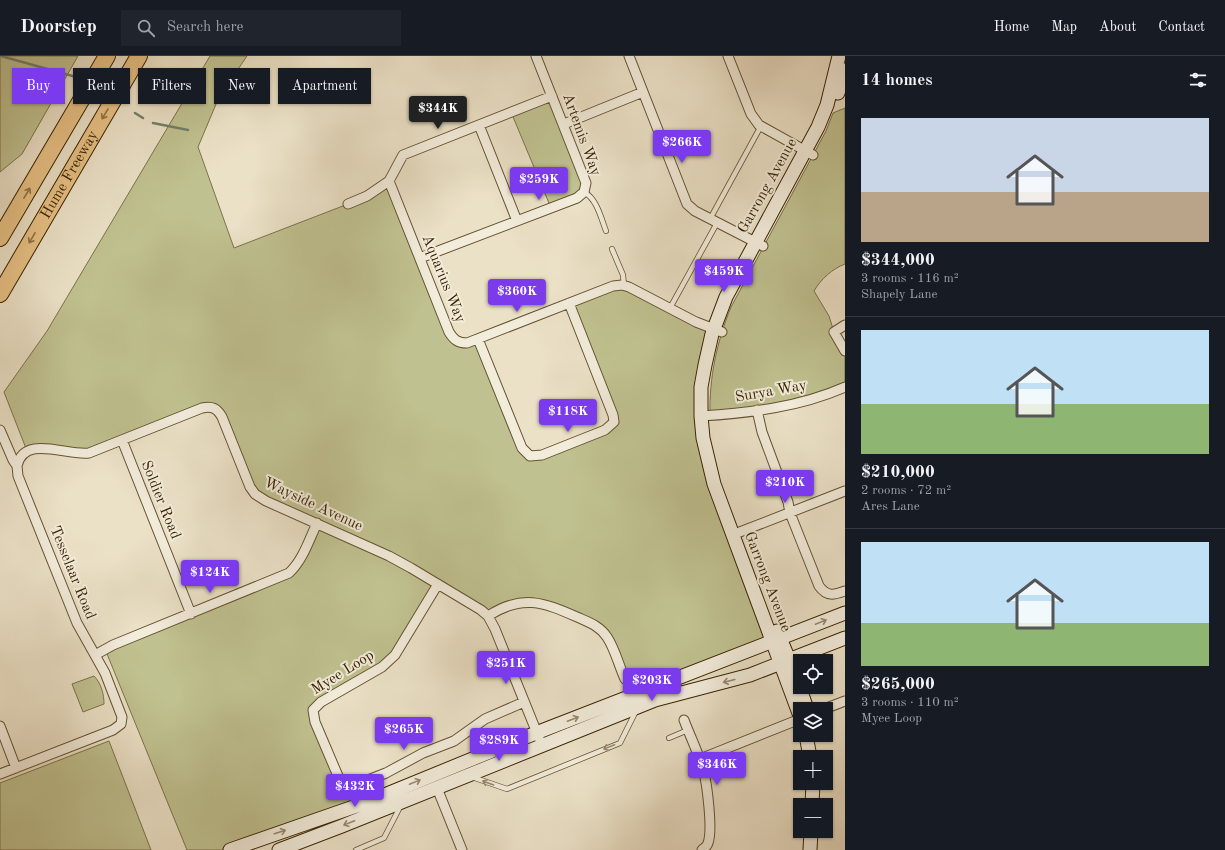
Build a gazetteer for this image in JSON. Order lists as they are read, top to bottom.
{
  "streets": {
    "highway": ["Hume Freeway"],
    "street": [
      "Artemis Way",
      "Garrong Avenue",
      "Aquarius Way",
      "Surya Way",
      "Soldier Road",
      "Wayside Avenue",
      "Tesselaar Road",
      "Myee Loop"
    ]
  },
  "crossings": [
    ["Artemis Way", "Aquarius Way"],
    ["Garrong Avenue", "Surya Way"],
    ["Soldier Road", "Wayside Avenue"],
    ["Wayside Avenue", "Tesselaar Road"],
    ["Wayside Avenue", "Myee Loop"]
  ],
  "page": {
    "header": "Doorstep",
    "search": "Search here",
    "nav": [
      "Home",
      "Map",
      "About",
      "Contact"
    ],
    "heading": "14 homes",
    "chip": [
      "Buy",
      "Rent",
      "Filters",
      "New",
      "Apartment"
    ],
    "price": [
      "$344K",
      "$266K",
      "$259K",
      "$459K",
      "$360K",
      "$118K",
      "$210K",
      "$124K",
      "$251K",
      "$203K",
      "$265K",
      "$289K",
      "$346K",
      "$432K"
    ],
    "list": [
      {
        "name": "$344,000",
        "note": "3 rooms · 116 m² · Shapely Lane"
      },
      {
        "name": "$210,000",
        "note": "2 rooms · 72 m² · Ares Lane"
      },
      {
        "name": "$265,000",
        "note": "3 rooms · 110 m² · Myee Loop"
      }
    ],
    "map_buttons": ["+", "−"]
  }
}
